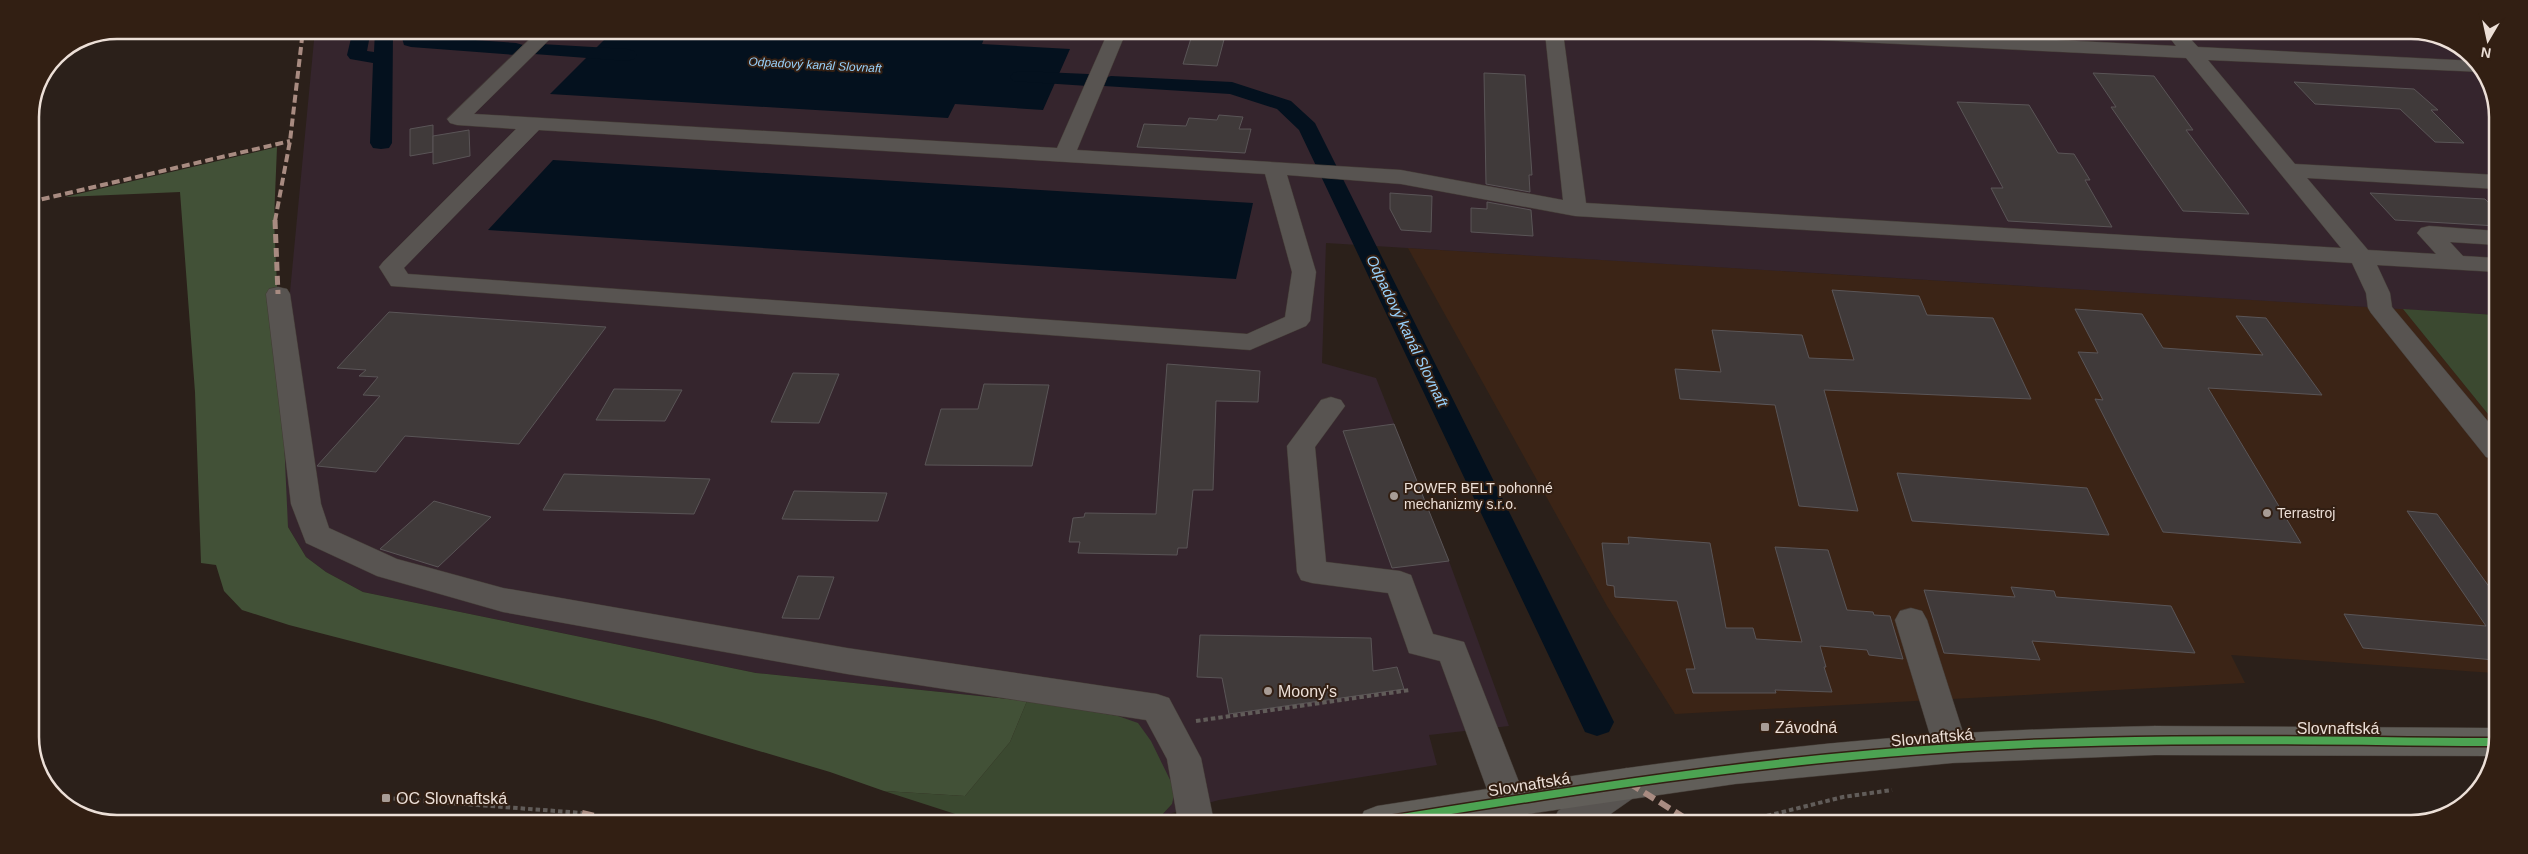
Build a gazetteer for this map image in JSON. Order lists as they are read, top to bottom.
{
  "streets": {
    "main road": ["Slovnaftská"]
  },
  "water": ["Odpadový kanál Slovnaft"],
  "places": {
    "other": ["POWER BELT pohonné mechanizmy s.r.o.", "Terrastroj", "Moony's"],
    "transit": ["Závodná", "OC Slovnaftská"]
  },
  "north": "bottom"
}
